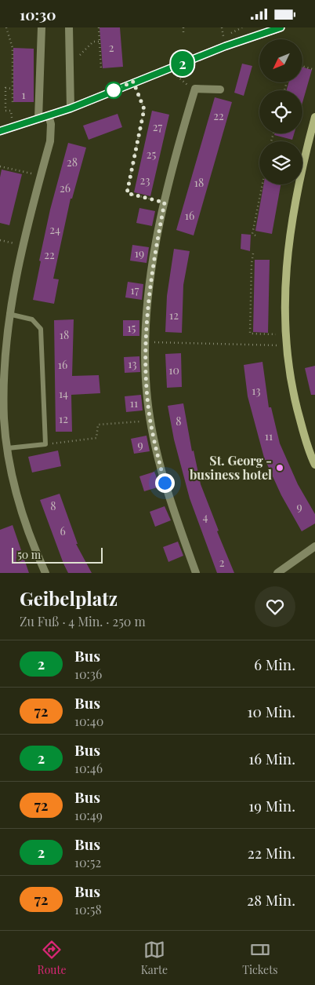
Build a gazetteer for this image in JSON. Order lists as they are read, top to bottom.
{
  "places": ["St. Georg - business hotel"],
  "lines": ["bus line 2"],
  "house_numbers": [
    "2",
    "1",
    "22",
    "27",
    "25",
    "28",
    "23",
    "18",
    "26",
    "16",
    "24",
    "19",
    "22",
    "17",
    "12",
    "15",
    "18",
    "13",
    "16",
    "10",
    "13",
    "14",
    "11",
    "12",
    "8",
    "11",
    "9",
    "8",
    "9",
    "4",
    "6",
    "2"
  ],
  "scale_bar": "50 m",
  "north": "bottom left",
  "page": {
    "status": "10:30",
    "on_map": "2",
    "scale": "50 m",
    "heading": ["Geibelplatz", "Zu Fuß · 4 Min. · 250 m"],
    "list": [
      {
        "mark": "2",
        "name": "Bus",
        "note": "10:36",
        "value": "6 Min."
      },
      {
        "mark": "72",
        "name": "Bus",
        "note": "10:40",
        "value": "10 Min."
      },
      {
        "mark": "2",
        "name": "Bus",
        "note": "10:46",
        "value": "16 Min."
      },
      {
        "mark": "72",
        "name": "Bus",
        "note": "10:49",
        "value": "19 Min."
      },
      {
        "mark": "2",
        "name": "Bus",
        "note": "10:52",
        "value": "22 Min."
      },
      {
        "mark": "72",
        "name": "Bus",
        "note": "10:58",
        "value": "28 Min."
      }
    ],
    "tabs": ["Route", "Karte", "Tickets"]
  }
}
